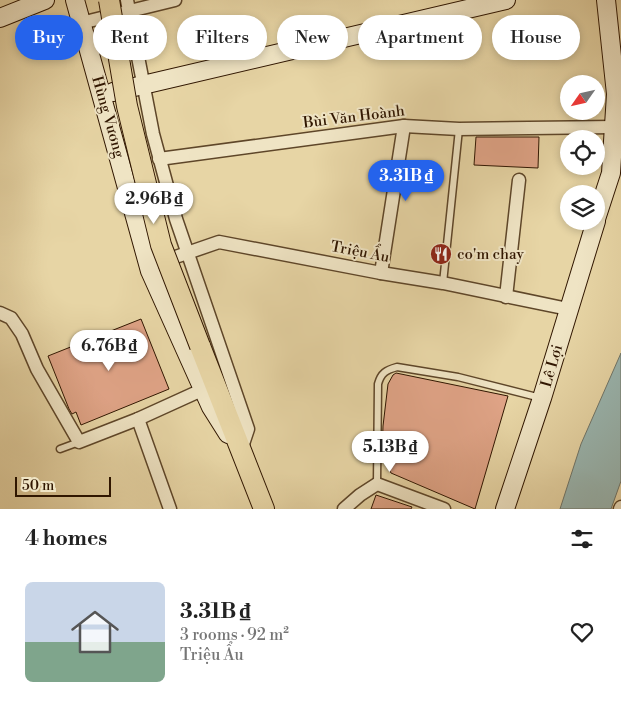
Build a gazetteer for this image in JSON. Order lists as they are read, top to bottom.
{
  "streets": {
    "main road": ["Hùng Vương"],
    "street": ["Bùi Văn Hoành", "Triệu Ẩu", "Lê Lợi"]
  },
  "crossings": [
    ["Hùng Vương", "Triệu Ẩu"],
    ["Bùi Văn Hoành", "Lê Lợi"],
    ["Triệu Ẩu", "Lê Lợi"]
  ],
  "places": {
    "restaurant": ["co'm chay"]
  },
  "scale_bar": "50 m",
  "north": "bottom left",
  "page": {
    "chip": [
      "Buy",
      "Rent",
      "Filters",
      "New",
      "Apartment",
      "House"
    ],
    "price": [
      "3.31B ₫",
      "2.96B ₫",
      "6.76B ₫",
      "5.13B ₫"
    ],
    "scale": "50 m",
    "heading": "4 homes",
    "list": [
      {
        "name": "3.31B ₫",
        "note": "3 rooms · 92 m² · Triệu Ẩu"
      }
    ]
  }
}
